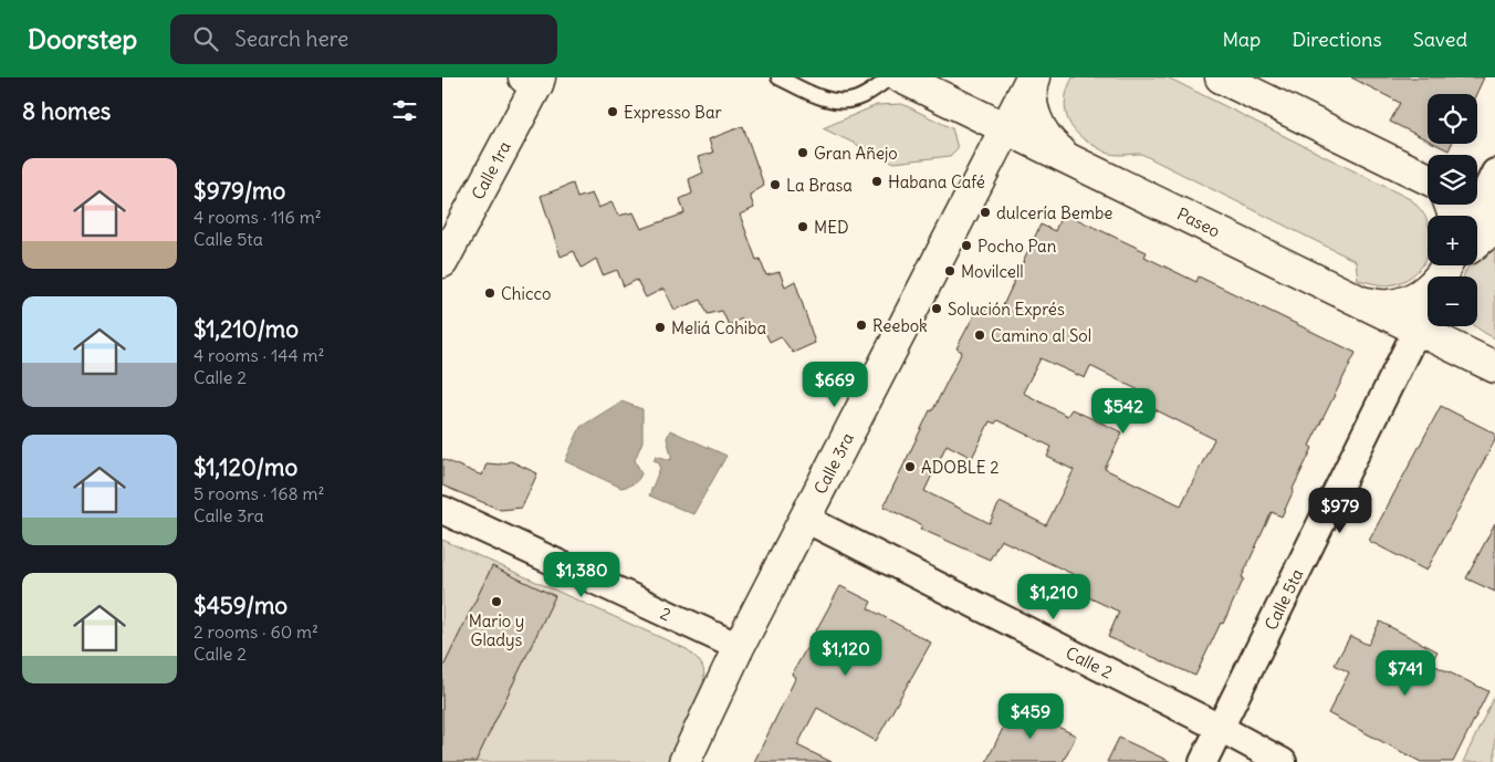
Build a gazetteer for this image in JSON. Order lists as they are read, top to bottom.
{
  "streets": {
    "main road": ["Calle 1ra", "Paseo", "Calle 3ra"],
    "street": ["Calle 5ta", "2", "Calle 2"]
  },
  "crossings": [
    ["Paseo", "Calle 3ra"],
    ["Paseo", "Calle 5ta"],
    ["Calle 3ra", "2"],
    ["Calle 3ra", "Calle 2"],
    ["Calle 5ta", "Calle 2"]
  ],
  "places": [
    "Expresso Bar",
    "Gran Añejo",
    "Habana Café",
    "La Brasa",
    "dulcería Bembe",
    "MED",
    "Pocho Pan",
    "Movilcell",
    "Chicco",
    "Solución Exprés",
    "Reebok",
    "Meliá Cohiba",
    "Camino al Sol",
    "ADOBLE 2",
    "Mario y Gladys"
  ],
  "page": {
    "header": "Doorstep",
    "search": "Search here",
    "nav": ["Map", "Directions", "Saved"],
    "heading": "8 homes",
    "map_buttons": ["+", "−"],
    "list": [
      {
        "name": "$979/mo",
        "note": "4 rooms · 116 m² · Calle 5ta"
      },
      {
        "name": "$1,210/mo",
        "note": "4 rooms · 144 m² · Calle 2"
      },
      {
        "name": "$1,120/mo",
        "note": "5 rooms · 168 m² · Calle 3ra"
      },
      {
        "name": "$459/mo",
        "note": "2 rooms · 60 m² · Calle 2"
      }
    ],
    "price": [
      "$669",
      "$542",
      "$979",
      "$1,380",
      "$1,210",
      "$1,120",
      "$741",
      "$459"
    ]
  }
}
